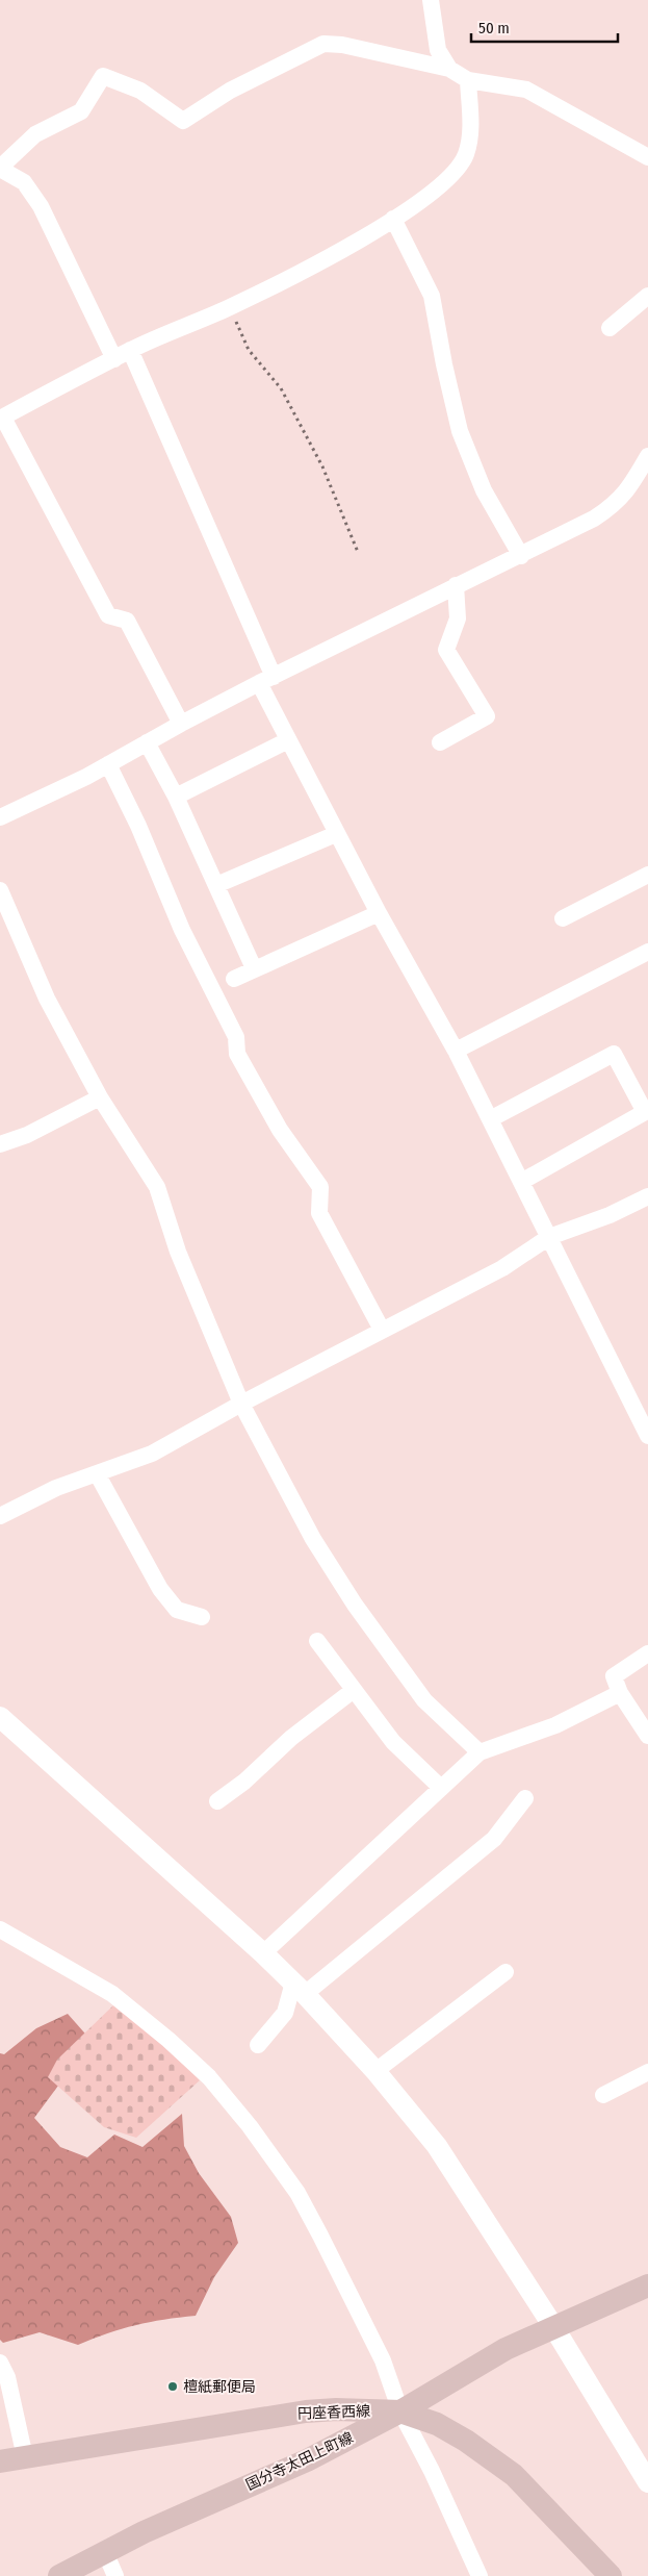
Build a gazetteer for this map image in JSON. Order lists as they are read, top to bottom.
{
  "streets": {
    "main road": ["円座香西線", "国分寺太田上町線"]
  },
  "crossings": [
    ["円座香西線", "国分寺太田上町線"]
  ],
  "places": ["檀紙郵便局"],
  "scale_bar": "50 m"
}
